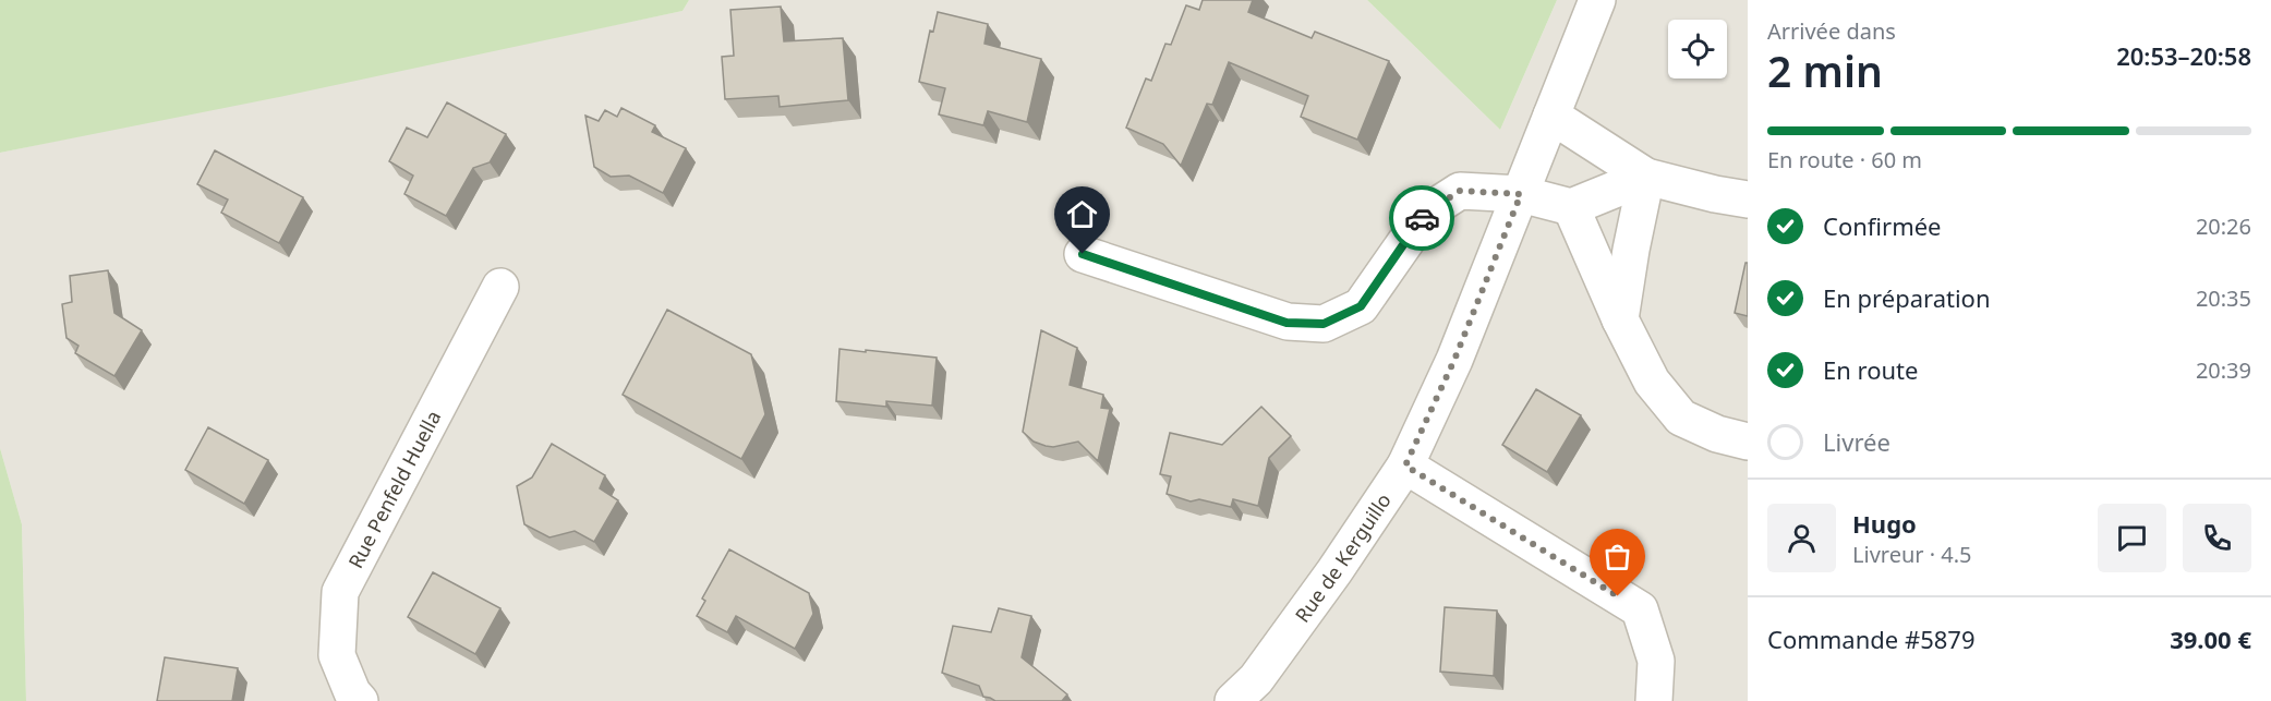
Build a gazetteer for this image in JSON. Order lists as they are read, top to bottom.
{
  "streets": {
    "street": ["Rue Penfeld Huella", "Rue de Kerguillo"]
  },
  "page": {
    "heading": ["2 min", "Arrivée dans", "20:53–20:58"],
    "panel": [
      "Hugo",
      "Livreur · 4.5",
      "Commande #5879",
      "39.00 €"
    ],
    "bar": "En route · 60 m",
    "list": [
      ["Confirmée", "20:26"],
      ["En préparation", "20:35"],
      ["En route", "20:39"],
      "Livrée"
    ]
  }
}
